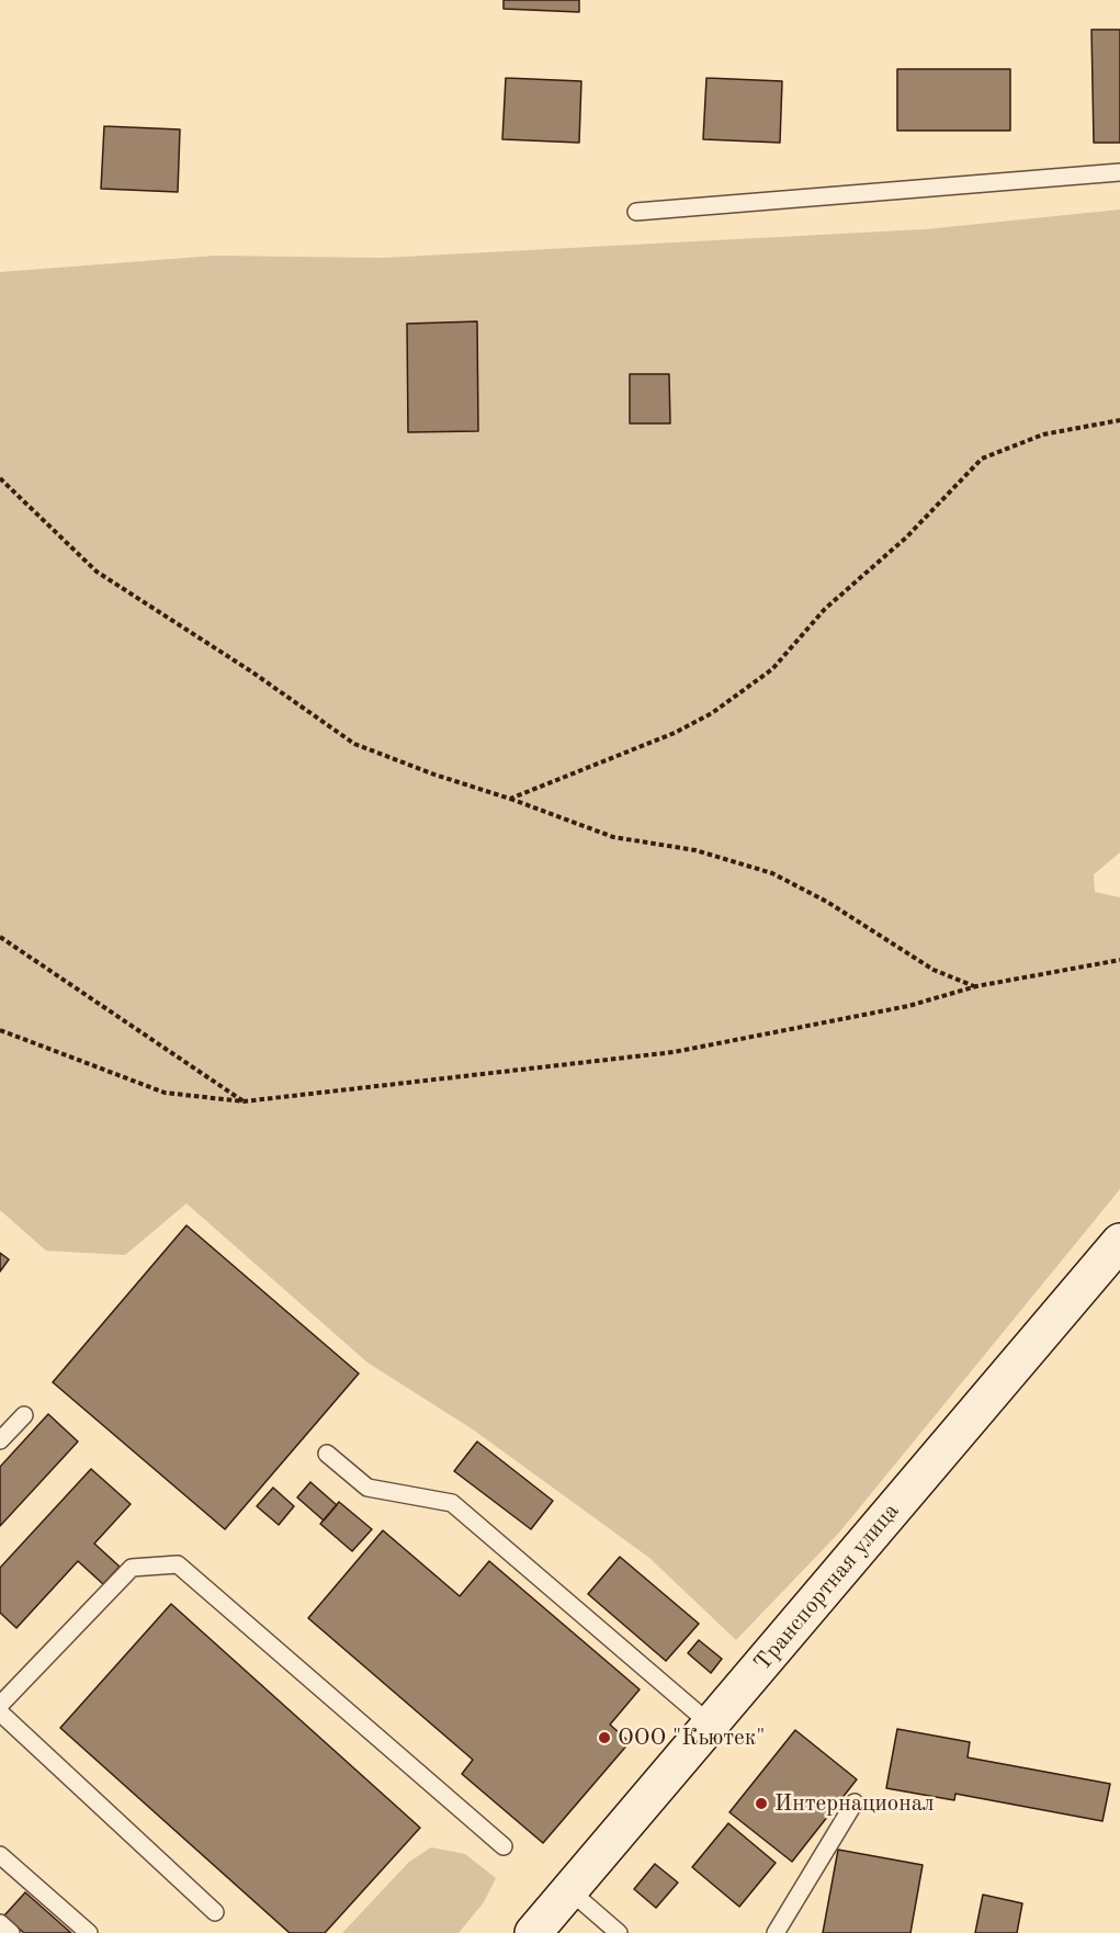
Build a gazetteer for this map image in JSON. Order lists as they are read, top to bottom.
{
  "streets": {
    "street": ["Транспортная улица"]
  },
  "places": ["ООО \"Кьютек\"", "Интернационал"]
}
